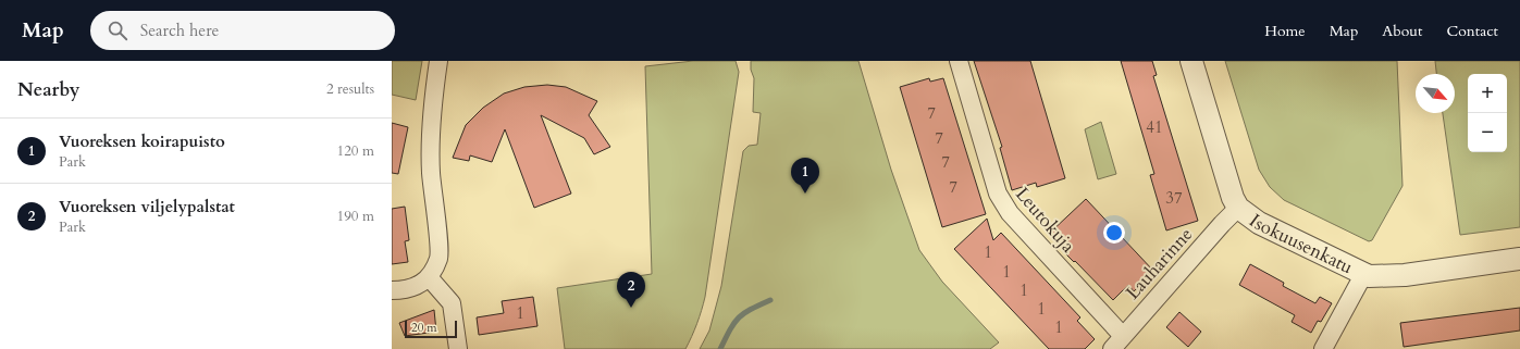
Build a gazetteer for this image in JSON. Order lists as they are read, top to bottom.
{
  "streets": {
    "street": ["Leutokuja", "Isokuusenkatu", "Lauharinne"]
  },
  "crossings": [
    ["Leutokuja", "Lauharinne"],
    ["Isokuusenkatu", "Lauharinne"]
  ],
  "house_numbers": [
    "7",
    "41",
    "7",
    "7",
    "7",
    "37",
    "1",
    "1",
    "1",
    "1",
    "1",
    "1"
  ],
  "scale_bar": "20 m",
  "north": "bottom right",
  "page": {
    "header": "Map",
    "search": "Search here",
    "nav": [
      "Home",
      "Map",
      "About",
      "Contact"
    ],
    "heading": ["Nearby", "2 results"],
    "map_buttons": ["+", "−"],
    "list": [
      {
        "mark": "1",
        "name": "Vuoreksen koirapuisto",
        "note": "Park",
        "value": "120 m"
      },
      {
        "mark": "2",
        "name": "Vuoreksen viljelypalstat",
        "note": "Park",
        "value": "190 m"
      }
    ],
    "pins": ["1", "2"],
    "scale": "20 m"
  }
}
